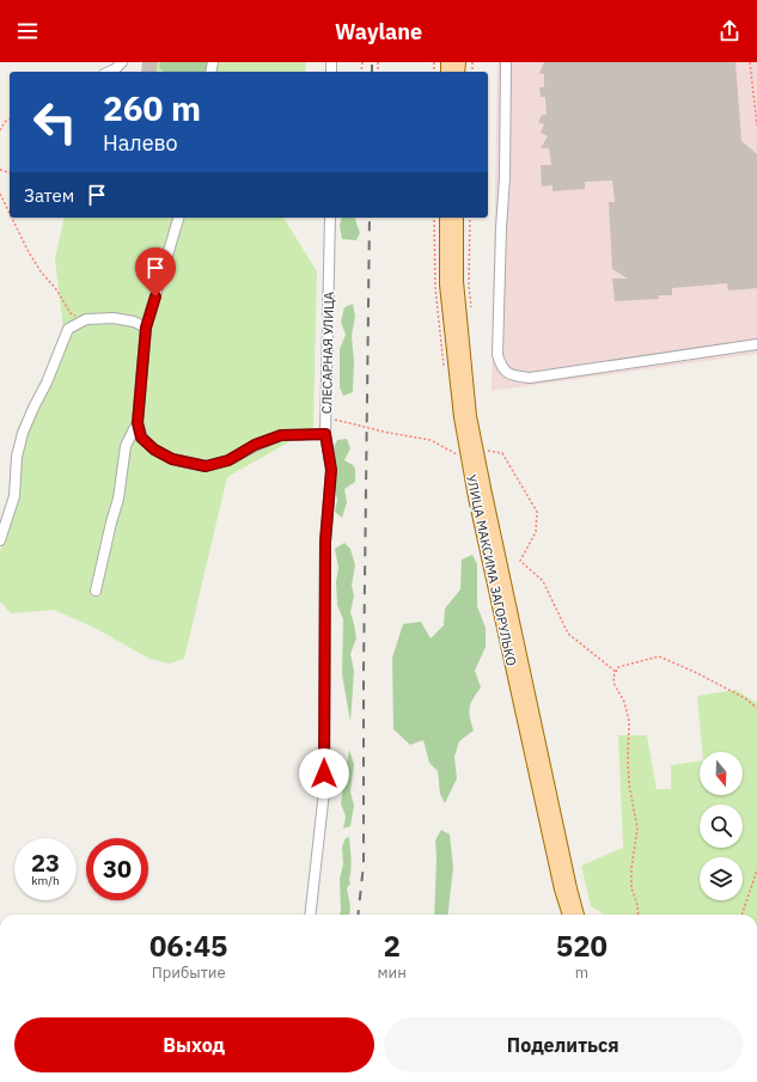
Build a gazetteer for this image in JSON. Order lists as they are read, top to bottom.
{
  "streets": {
    "main road": ["УЛИЦА МАКСИМА ЗАГОРУЛЬКО"],
    "street": ["СЛЕСАРНАЯ УЛИЦА"]
  },
  "north": "bottom",
  "page": {
    "header": "Waylane",
    "turn": ["260 m", "Налево"],
    "then": "Затем",
    "speed": "23 km/h",
    "limit": "30",
    "eta": [
      "06:45",
      "Прибытие",
      "2",
      "мин",
      "520",
      "m"
    ],
    "buttons": ["Выход", "Поделиться"]
  }
}
